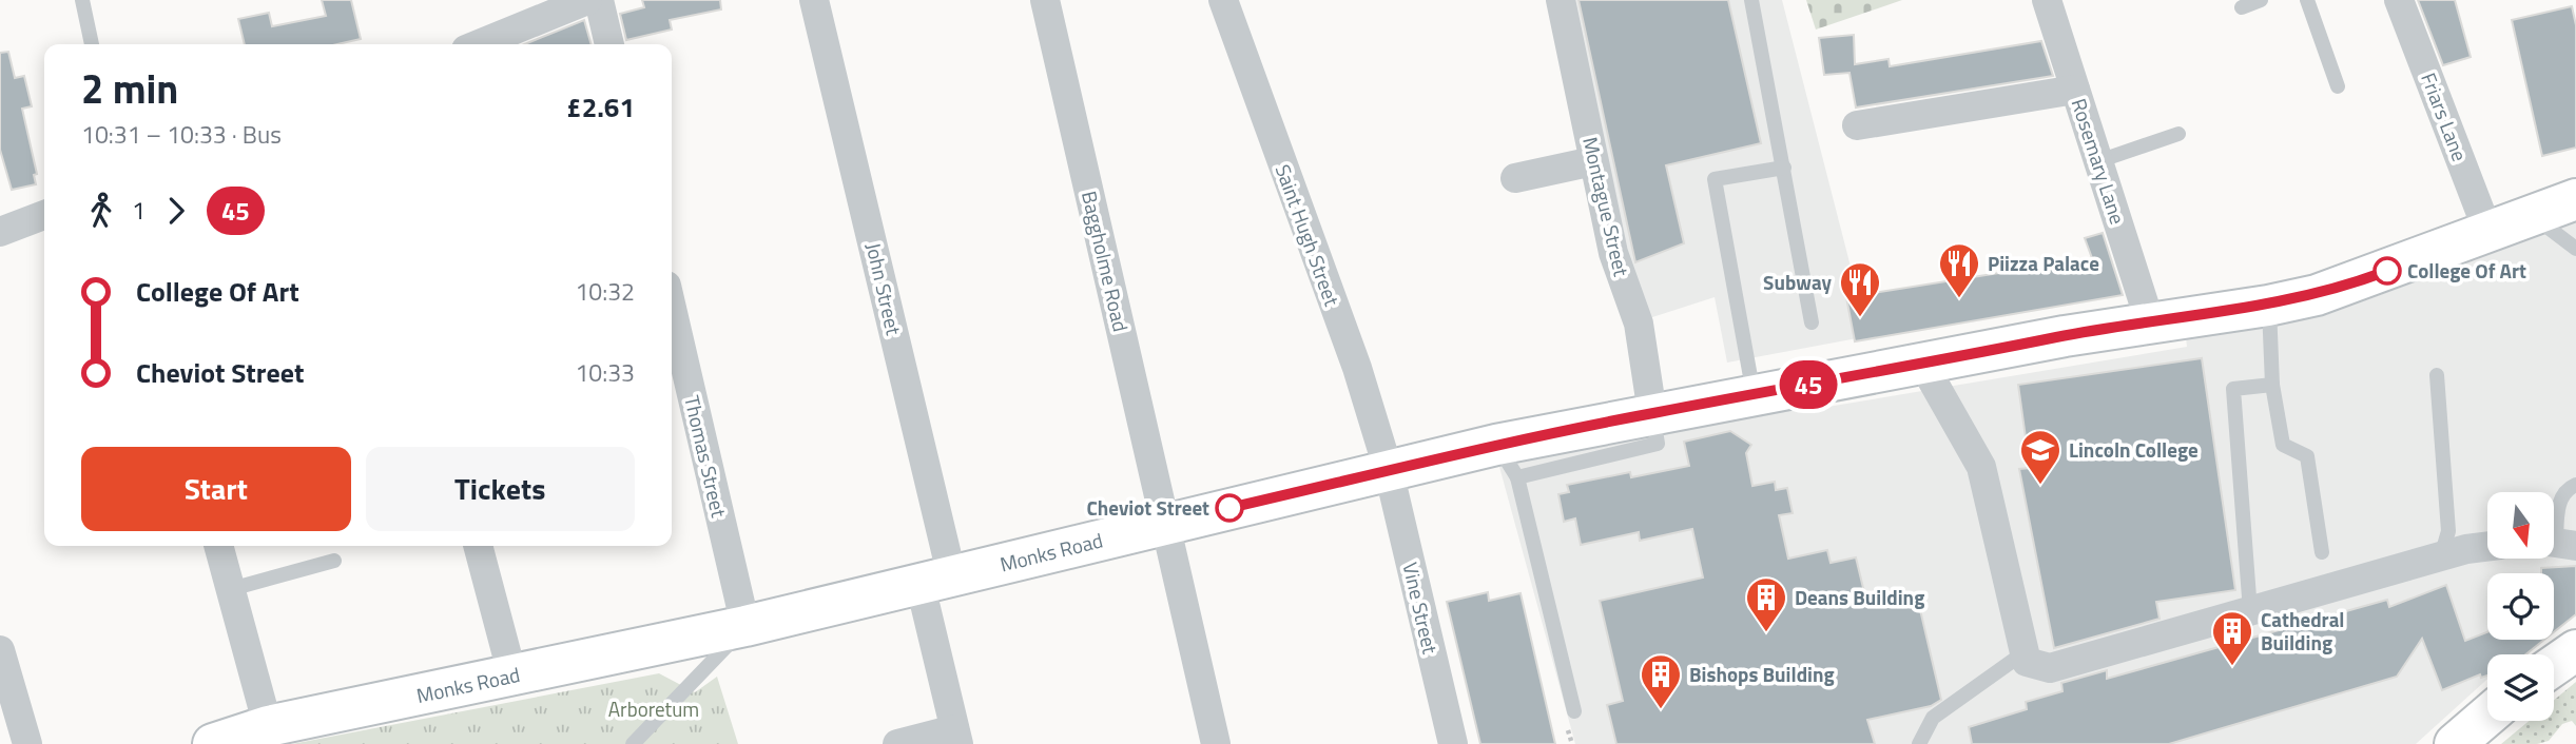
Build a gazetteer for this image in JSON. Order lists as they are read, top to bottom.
{
  "streets": {
    "main road": ["Monks Road"],
    "street": [
      "Friars Lane",
      "Rosemary Lane",
      "Montague Street",
      "Saint Hugh Street",
      "Baggholme Road",
      "John Street",
      "Thomas Street",
      "Vine Street"
    ]
  },
  "crossings": [
    ["Friars Lane", "Monks Road"],
    ["Rosemary Lane", "Monks Road"],
    ["Montague Street", "Monks Road"],
    ["Saint Hugh Street", "Monks Road"],
    ["Saint Hugh Street", "Vine Street"],
    ["Baggholme Road", "Monks Road"],
    ["John Street", "Monks Road"],
    ["Thomas Street", "Monks Road"],
    ["Monks Road", "Vine Street"]
  ],
  "parks": ["Arboretum"],
  "places": {
    "other": ["College Of Art", "Cheviot Street"],
    "restaurant": ["Piizza Palace", "Subway"],
    "school or university": ["Lincoln College"],
    "building": ["Deans Building", "Cathedral Building", "Bishops Building"]
  },
  "lines": ["bus line 45"],
  "north": "bottom",
  "page": {
    "on_map": "45",
    "heading": ["2 min", "10:31 – 10:33 · Bus", "£2.61"],
    "legs": ["1", "45"],
    "list": [
      {
        "name": "College Of Art",
        "value": "10:32"
      },
      {
        "name": "Cheviot Street",
        "value": "10:33"
      }
    ],
    "buttons": ["Start", "Tickets"]
  }
}
